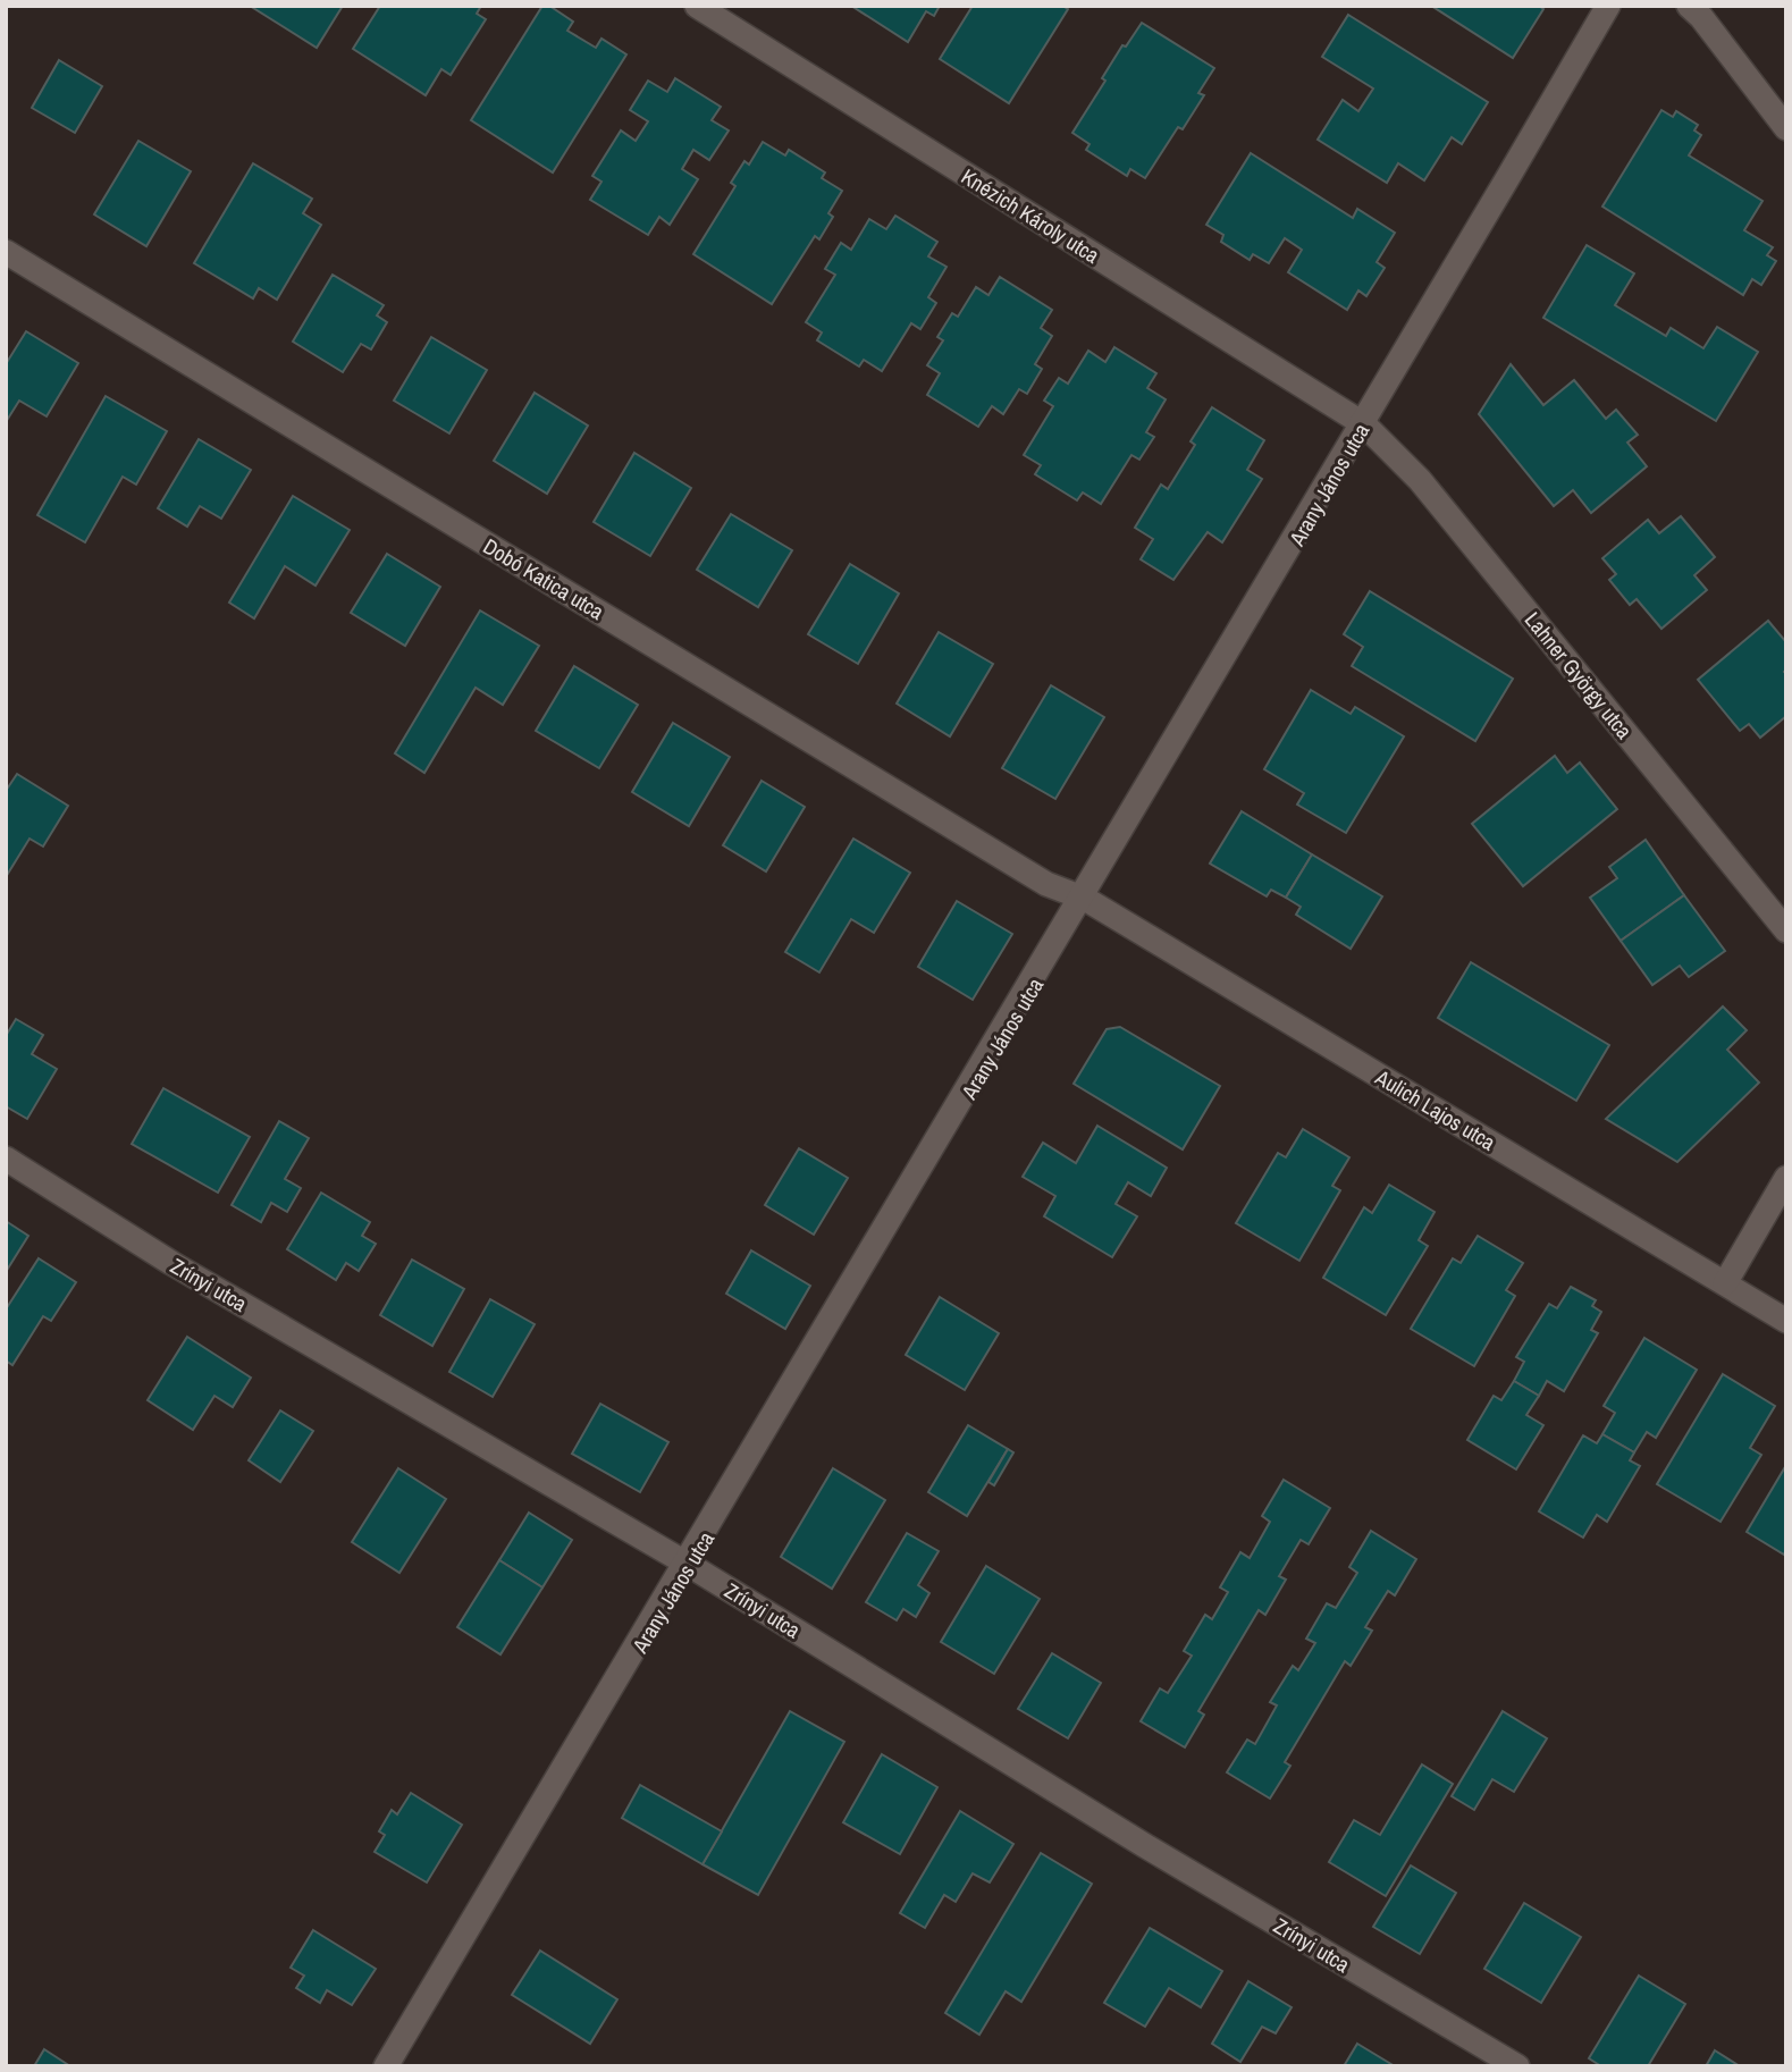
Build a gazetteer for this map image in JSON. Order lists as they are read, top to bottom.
{
  "streets": {
    "street": [
      "Knézich Károly utca",
      "Arany János utca",
      "Dobó Katica utca",
      "Lahner György utca",
      "Aulich Lajos utca",
      "Zrínyi utca"
    ]
  },
  "crossings": [
    ["Knézich Károly utca", "Arany János utca"],
    ["Knézich Károly utca", "Lahner György utca"],
    ["Arany János utca", "Dobó Katica utca"],
    ["Arany János utca", "Lahner György utca"],
    ["Arany János utca", "Aulich Lajos utca"],
    ["Arany János utca", "Zrínyi utca"],
    ["Dobó Katica utca", "Aulich Lajos utca"]
  ]
}
